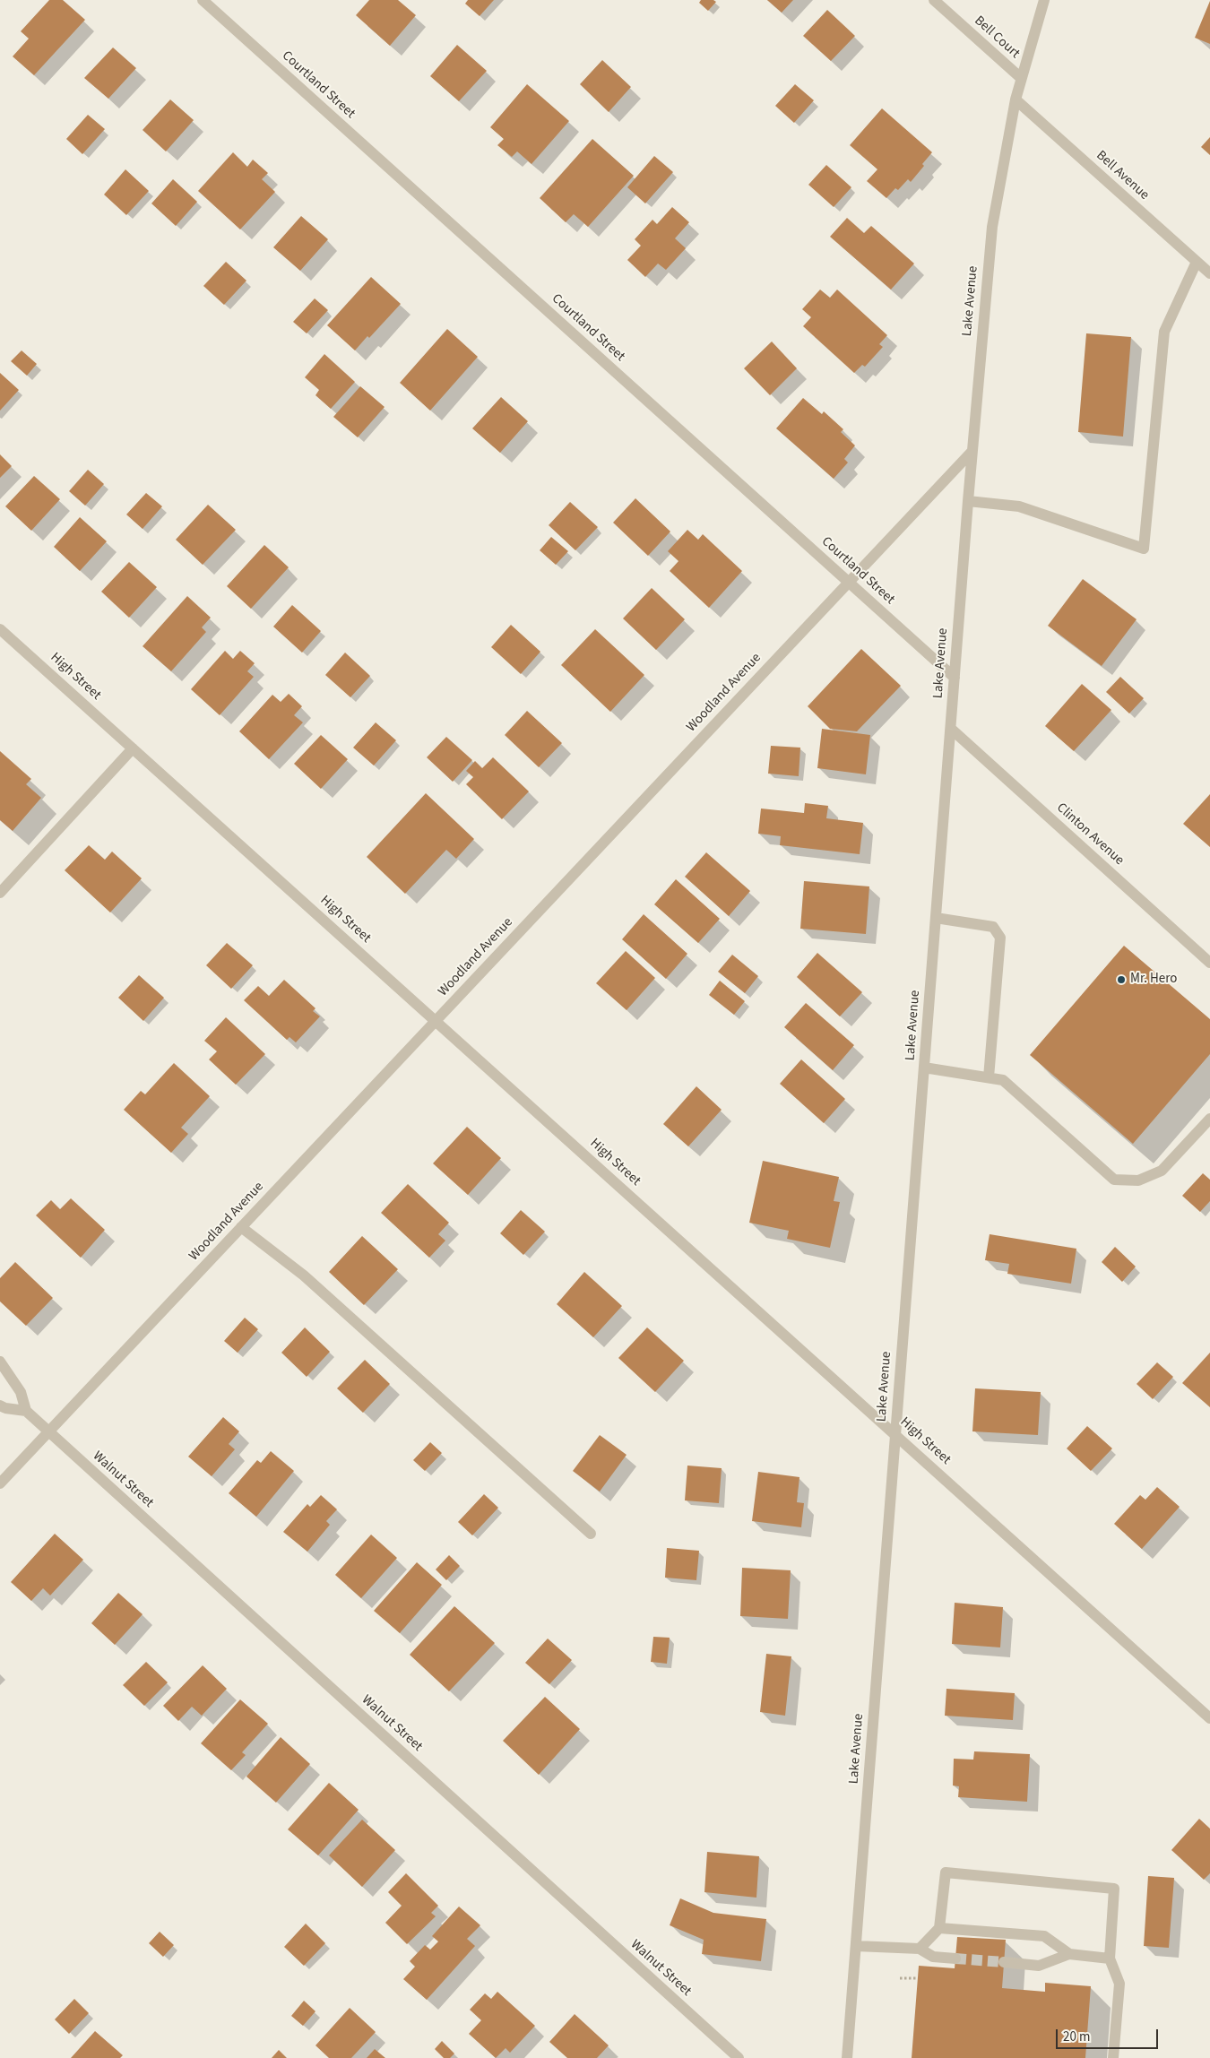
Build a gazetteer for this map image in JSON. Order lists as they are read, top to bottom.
{
  "streets": {
    "street": [
      "Bell Court",
      "Courtland Street",
      "Bell Avenue",
      "Lake Avenue",
      "High Street",
      "Woodland Avenue",
      "Clinton Avenue",
      "Walnut Street"
    ]
  },
  "crossings": [
    ["Bell Court", "Lake Avenue"],
    ["Courtland Street", "Lake Avenue"],
    ["Courtland Street", "Woodland Avenue"],
    ["Bell Avenue", "Lake Avenue"],
    ["Lake Avenue", "High Street"],
    ["Lake Avenue", "Woodland Avenue"],
    ["Lake Avenue", "Clinton Avenue"],
    ["High Street", "Woodland Avenue"],
    ["Woodland Avenue", "Walnut Street"]
  ],
  "places": ["Mr. Hero"],
  "scale_bar": "20 m"
}
